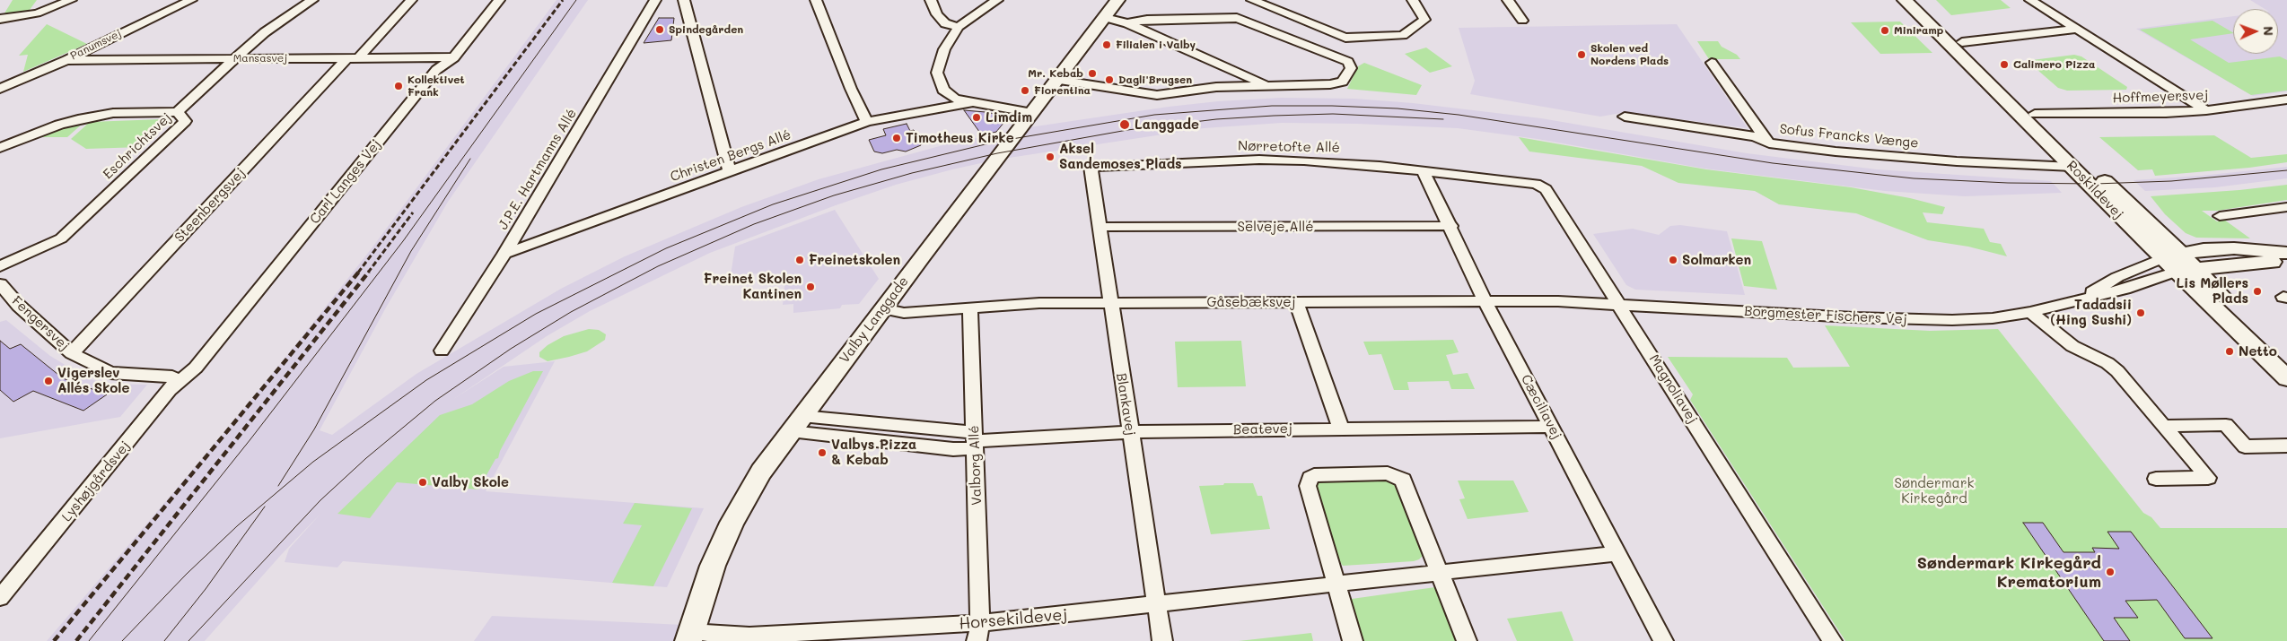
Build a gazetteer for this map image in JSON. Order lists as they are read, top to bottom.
{
  "streets": {
    "street": [
      "Panumsvej",
      "Mansasvej",
      "Hoffmeyersvej",
      "Sofus Francks Vænge",
      "Eschrichtsvej",
      "Nørretofte Allé",
      "Christen Bergs Allé",
      "J.P.E. Hartmanns Allé",
      "Carl Langes Vej",
      "Roskildevej",
      "Steenbergsvej",
      "Selveje Allé",
      "Gåsebæksvej",
      "Borgmester Fischers Vej",
      "Valby Langgade",
      "Fengersvej",
      "Magnoliavej",
      "Blankavej",
      "Cæciliavej",
      "Beatevej",
      "Valborg Allé",
      "Lyshøjgårdsvej",
      "Horsekildevej"
    ]
  },
  "crossings": [
    ["Panumsvej", "Mansasvej"],
    ["Mansasvej", "Eschrichtsvej"],
    ["Mansasvej", "Carl Langes Vej"],
    ["Mansasvej", "Steenbergsvej"],
    ["Hoffmeyersvej", "Roskildevej"],
    ["Sofus Francks Vænge", "Roskildevej"],
    ["Nørretofte Allé", "Magnoliavej"],
    ["Nørretofte Allé", "Blankavej"],
    ["Nørretofte Allé", "Cæciliavej"],
    ["Christen Bergs Allé", "J.P.E. Hartmanns Allé"],
    ["Carl Langes Vej", "Lyshøjgårdsvej"],
    ["Roskildevej", "Borgmester Fischers Vej"],
    ["Steenbergsvej", "Fengersvej"],
    ["Selveje Allé", "Blankavej"],
    ["Selveje Allé", "Cæciliavej"],
    ["Gåsebæksvej", "Borgmester Fischers Vej"],
    ["Gåsebæksvej", "Valby Langgade"],
    ["Gåsebæksvej", "Magnoliavej"],
    ["Gåsebæksvej", "Blankavej"],
    ["Gåsebæksvej", "Cæciliavej"],
    ["Gåsebæksvej", "Valborg Allé"],
    ["Borgmester Fischers Vej", "Magnoliavej"],
    ["Valby Langgade", "Beatevej"],
    ["Valby Langgade", "Horsekildevej"],
    ["Fengersvej", "Lyshøjgårdsvej"],
    ["Blankavej", "Beatevej"],
    ["Blankavej", "Horsekildevej"],
    ["Cæciliavej", "Beatevej"],
    ["Cæciliavej", "Horsekildevej"],
    ["Beatevej", "Valborg Allé"],
    ["Valborg Allé", "Horsekildevej"]
  ],
  "parks": ["Søndermark Kirkegård"],
  "places": [
    "Spindegården",
    "Miniramp",
    "Filialen i Valby",
    "Skolen ved Nordens Plads",
    "Calimero Pizza",
    "Mr. Kebab",
    "Dagli'Brugsen",
    "Kollektivet Frank",
    "Fiorentina",
    "Limdim",
    "Langgade",
    "Timotheus Kirke",
    "Aksel Sandemoses Plads",
    "Freinetskolen",
    "Solmarken",
    "Freinet Skolen Kantinen",
    "Lis Møllers Plads",
    "Tadadsii (Hing Sushi)",
    "Netto",
    "Vigerslev Allés Skole",
    "Valbys Pizza & Kebab",
    "Valby Skole",
    "Søndermark Kirkegård Krematorium"
  ],
  "north": "right"
}
